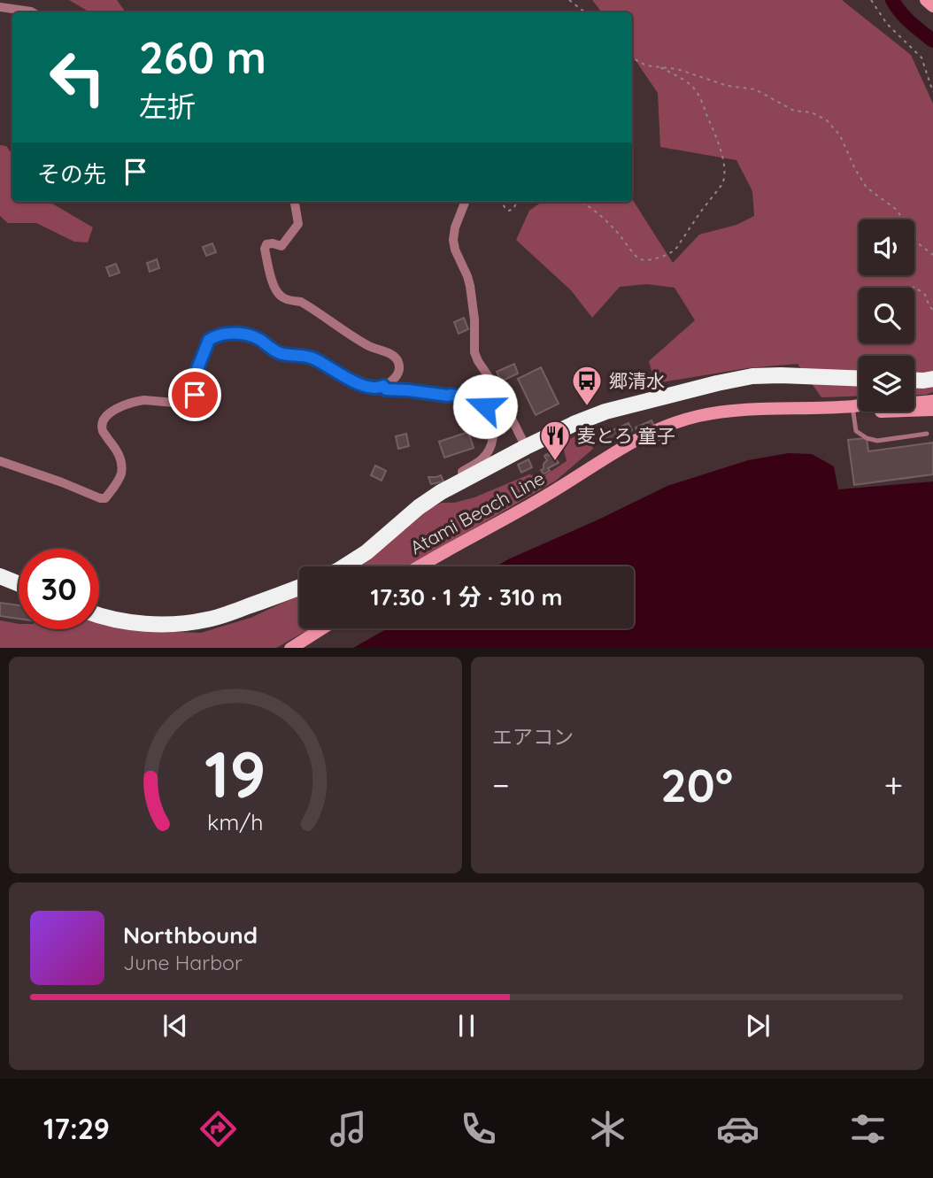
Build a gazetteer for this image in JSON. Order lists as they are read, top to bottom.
{
  "streets": {
    "street": ["Atami Beach Line"]
  },
  "places": {
    "bus stop": ["郷清水"],
    "restaurant": ["麦とろ 童子"]
  },
  "page": {
    "turn": ["260 m", "左折"],
    "then": "その先",
    "limit": "30",
    "trip": "17:30 · 1 分 · 310 m",
    "tile": "エアコン",
    "heat": ["−", "20°", "+"],
    "song": ["Northbound", "June Harbor"],
    "tabs": "17:29",
    "gauge": ["19", "km/h"]
  }
}
